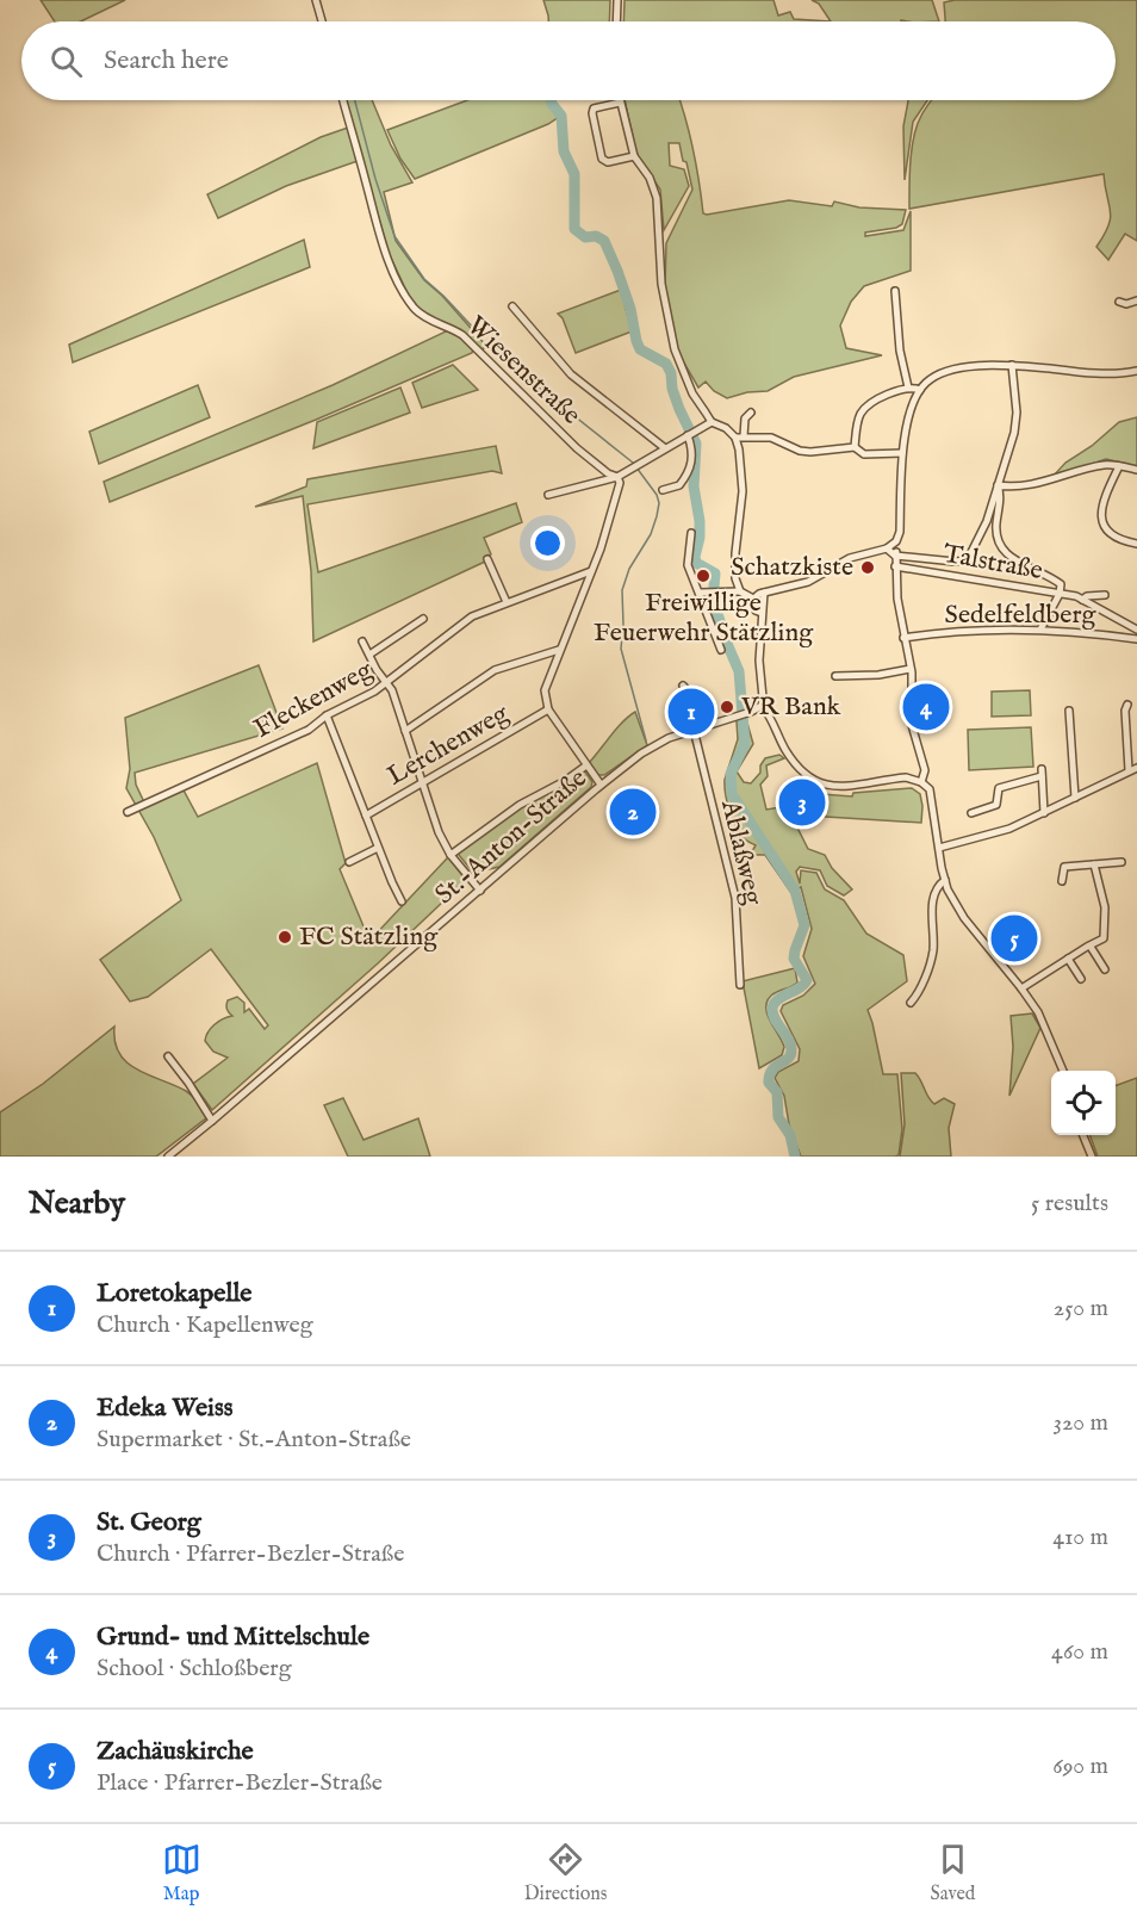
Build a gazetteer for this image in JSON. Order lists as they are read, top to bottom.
{
  "streets": {
    "street": [
      "Wiesenstraße",
      "Talstraße",
      "Sedelfeldberg",
      "Fleckenweg",
      "Lerchenweg",
      "St.-Anton-Straße",
      "Ablaßweg"
    ]
  },
  "crossings": [
    ["St.-Anton-Straße", "Ablaßweg"]
  ],
  "places": [
    "Schatzkiste",
    "Freiwillige Feuerwehr Stätzling",
    "VR Bank",
    "FC Stätzling"
  ],
  "page": {
    "search": "Search here",
    "pins": [
      "4",
      "1",
      "3",
      "2",
      "5"
    ],
    "heading": ["Nearby", "5 results"],
    "list": [
      {
        "mark": "1",
        "name": "Loretokapelle",
        "note": "Church · Kapellenweg",
        "value": "250 m"
      },
      {
        "mark": "2",
        "name": "Edeka Weiss",
        "note": "Supermarket · St.-Anton-Straße",
        "value": "320 m"
      },
      {
        "mark": "3",
        "name": "St. Georg",
        "note": "Church · Pfarrer-Bezler-Straße",
        "value": "410 m"
      },
      {
        "mark": "4",
        "name": "Grund- und Mittelschule",
        "note": "School · Schloßberg",
        "value": "460 m"
      },
      {
        "mark": "5",
        "name": "Zachäuskirche",
        "note": "Place · Pfarrer-Bezler-Straße",
        "value": "690 m"
      }
    ],
    "nav": ["Map", "Directions", "Saved"]
  }
}
